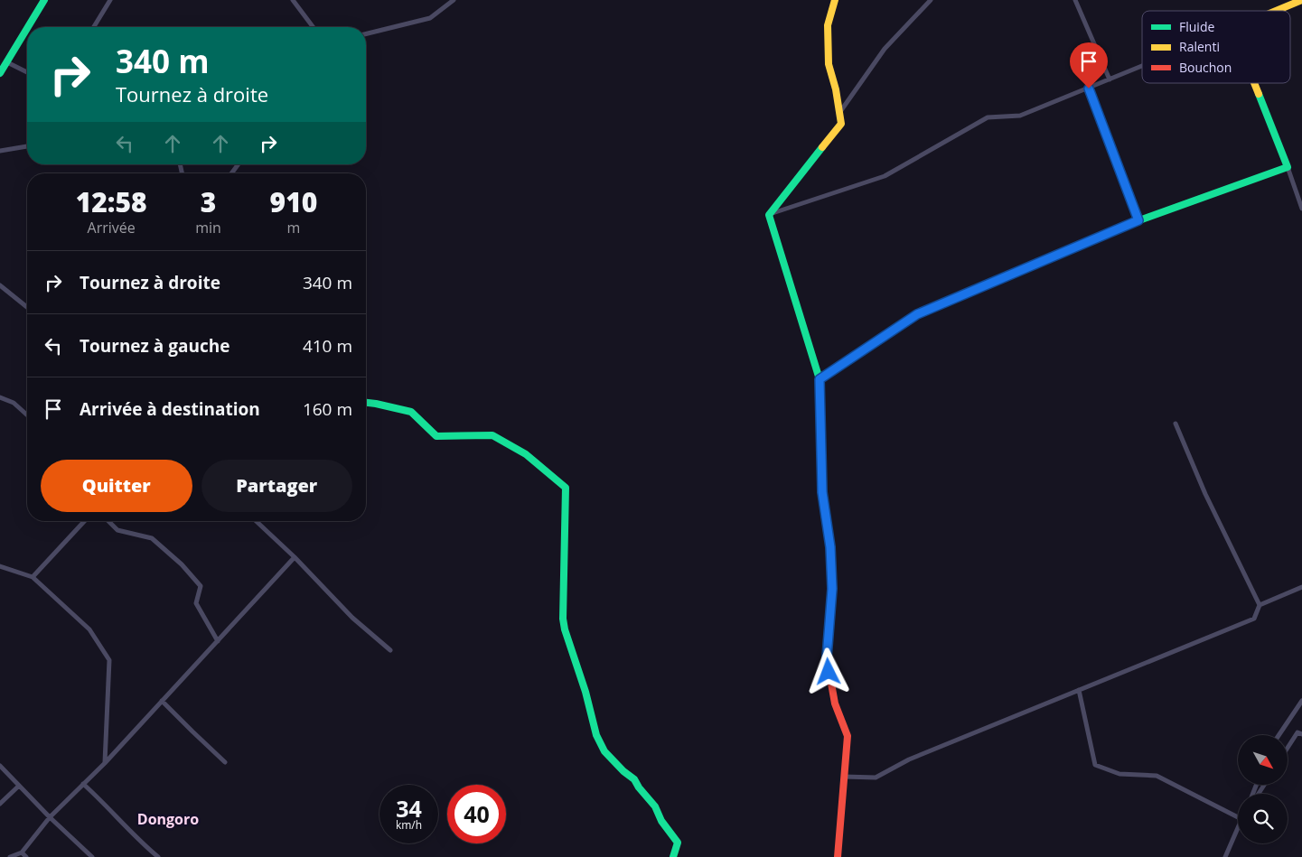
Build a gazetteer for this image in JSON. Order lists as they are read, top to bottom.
{
  "districts": ["Dongoro"],
  "legend": ["Fluide", "Ralenti", "Bouchon"],
  "north": "bottom right",
  "page": {
    "turn": ["340 m", "Tournez à droite"],
    "eta": [
      "12:58",
      "Arrivée",
      "3",
      "min",
      "910",
      "m"
    ],
    "list": [
      {
        "name": "Tournez à droite",
        "value": "340 m"
      },
      {
        "name": "Tournez à gauche",
        "value": "410 m"
      },
      {
        "name": "Arrivée à destination",
        "value": "160 m"
      }
    ],
    "buttons": ["Quitter", "Partager"],
    "speed": "34 km/h",
    "limit": "40"
  }
}
